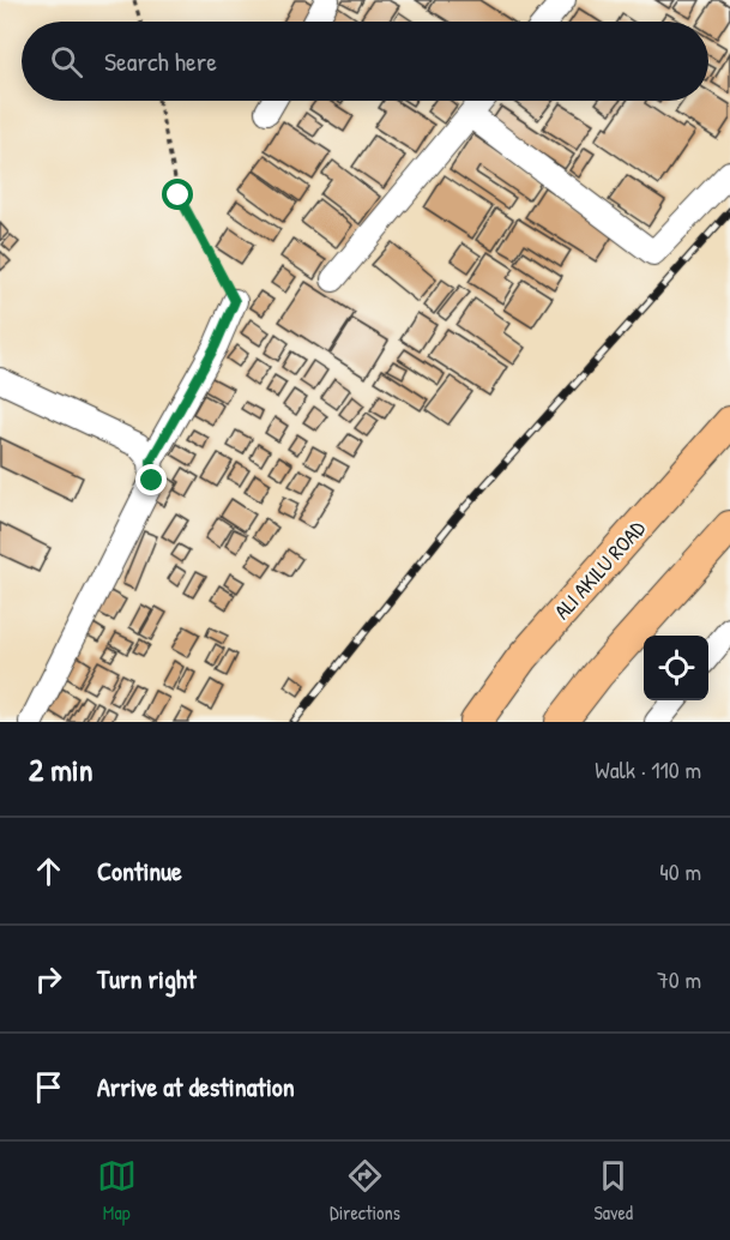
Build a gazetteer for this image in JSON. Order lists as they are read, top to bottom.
{
  "streets": {
    "main road": ["ALI AKILU ROAD"]
  },
  "page": {
    "search": "Search here",
    "heading": ["2 min", "Walk · 110 m"],
    "list": [
      ["Continue", "40 m"],
      ["Turn right", "70 m"],
      "Arrive at destination"
    ],
    "nav": ["Map", "Directions", "Saved"]
  }
}
